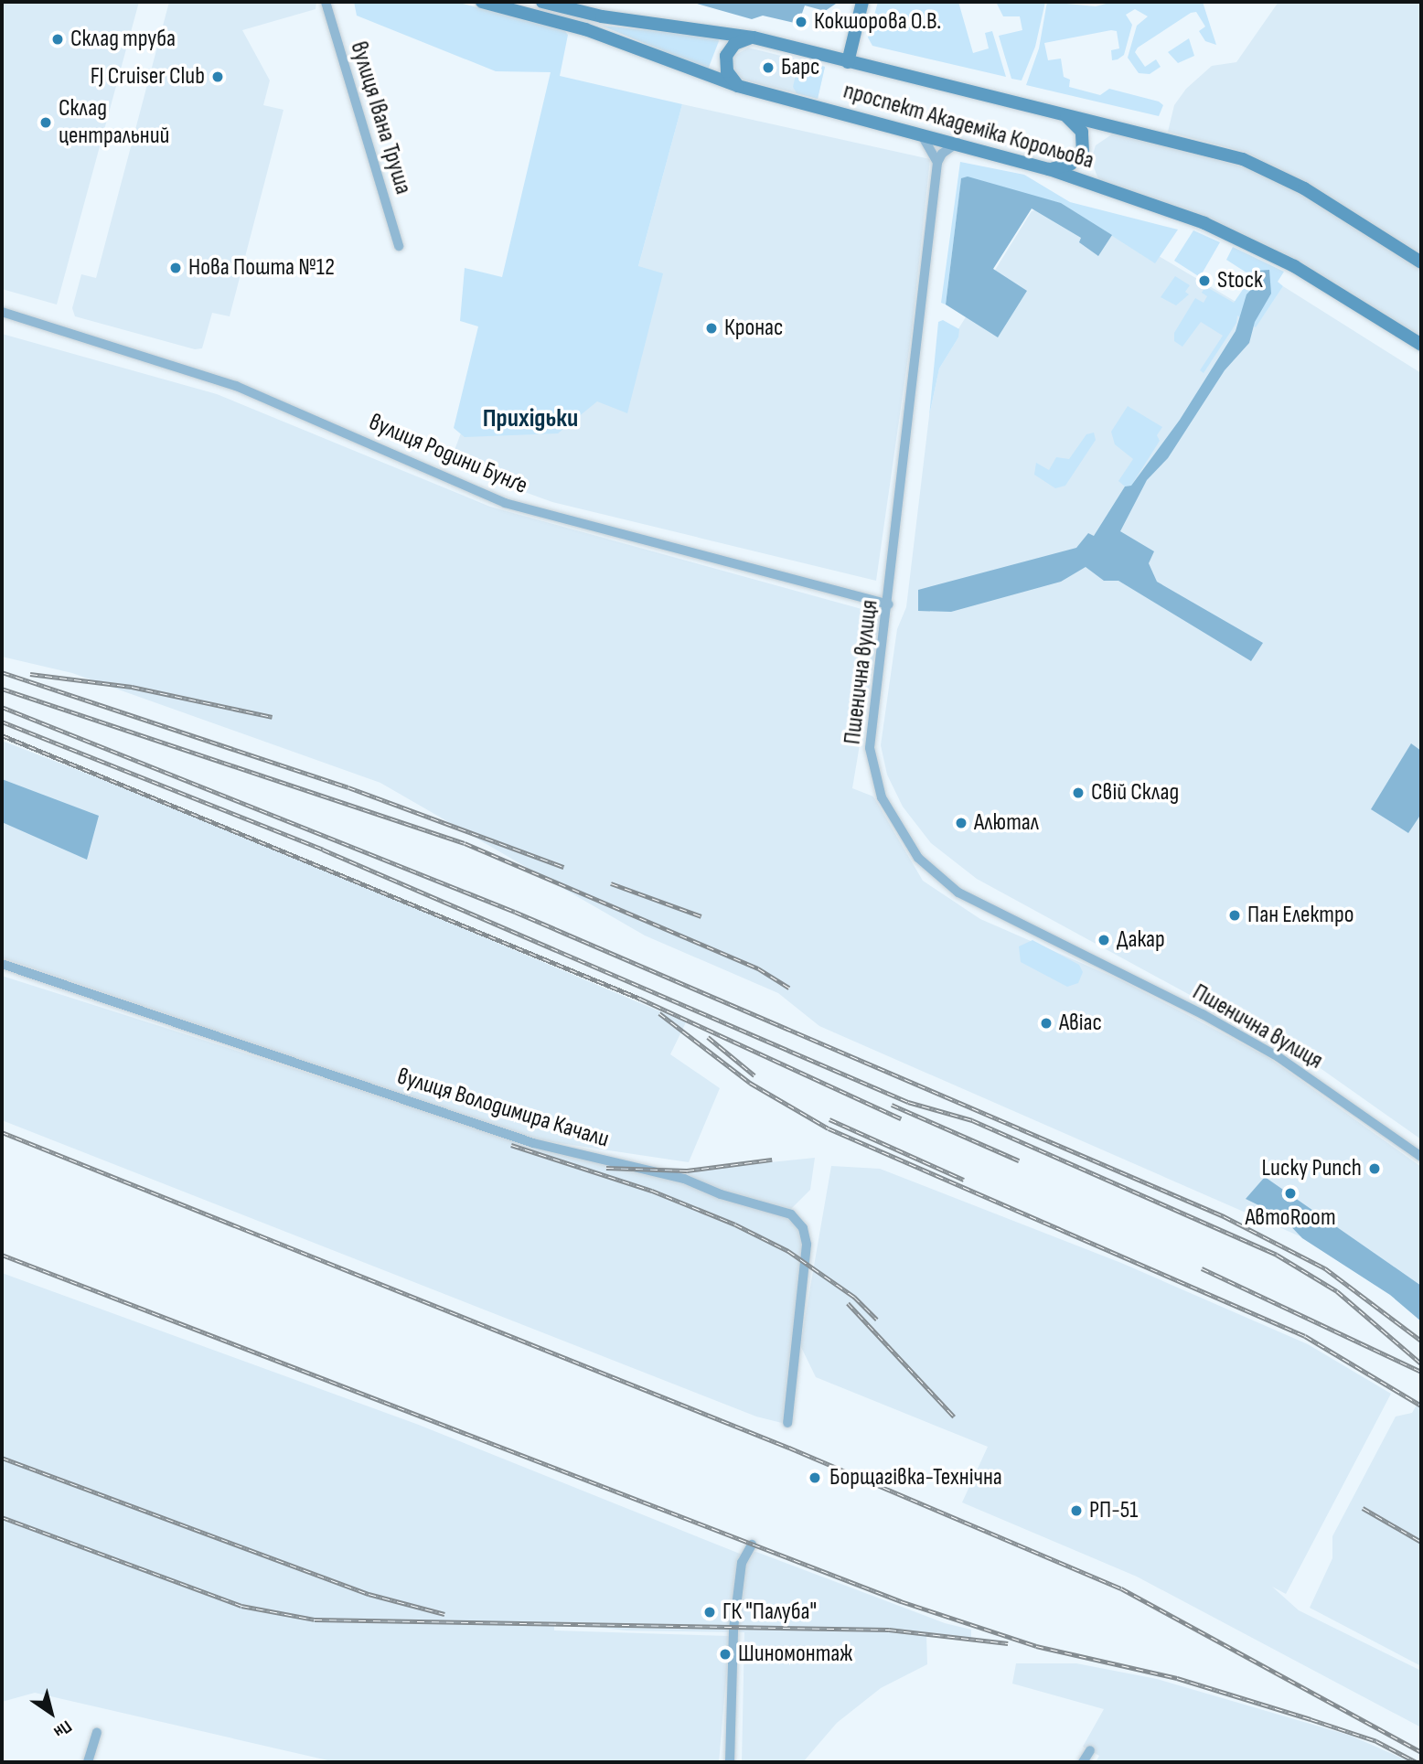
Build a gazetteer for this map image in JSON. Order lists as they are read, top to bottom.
{
  "streets": {
    "main road": ["проспект Академіка Корольова"],
    "street": [
      "вулиця Івана Труша",
      "вулиця Родини Бунґе",
      "Пшенична вулиця",
      "вулиця Володимира Качали"
    ]
  },
  "crossings": [
    ["вулиця Родини Бунґе", "Пшенична вулиця"]
  ],
  "districts": ["Прихідьки"],
  "places": [
    "Кокшорова О.В.",
    "Склад труба",
    "Барс",
    "FJ Cruiser Club",
    "Склад центральний",
    "Нова Пошта №12",
    "Stock",
    "Кронас",
    "Свій Склад",
    "Алютал",
    "Пан Електро",
    "Дакар",
    "Авіас",
    "Lucky Punch",
    "АвтоRoom",
    "Борщагівка-Технічна",
    "РП-51",
    "ГК \"Палуба\"",
    "Шиномонтаж"
  ],
  "north": "bottom right"
}
